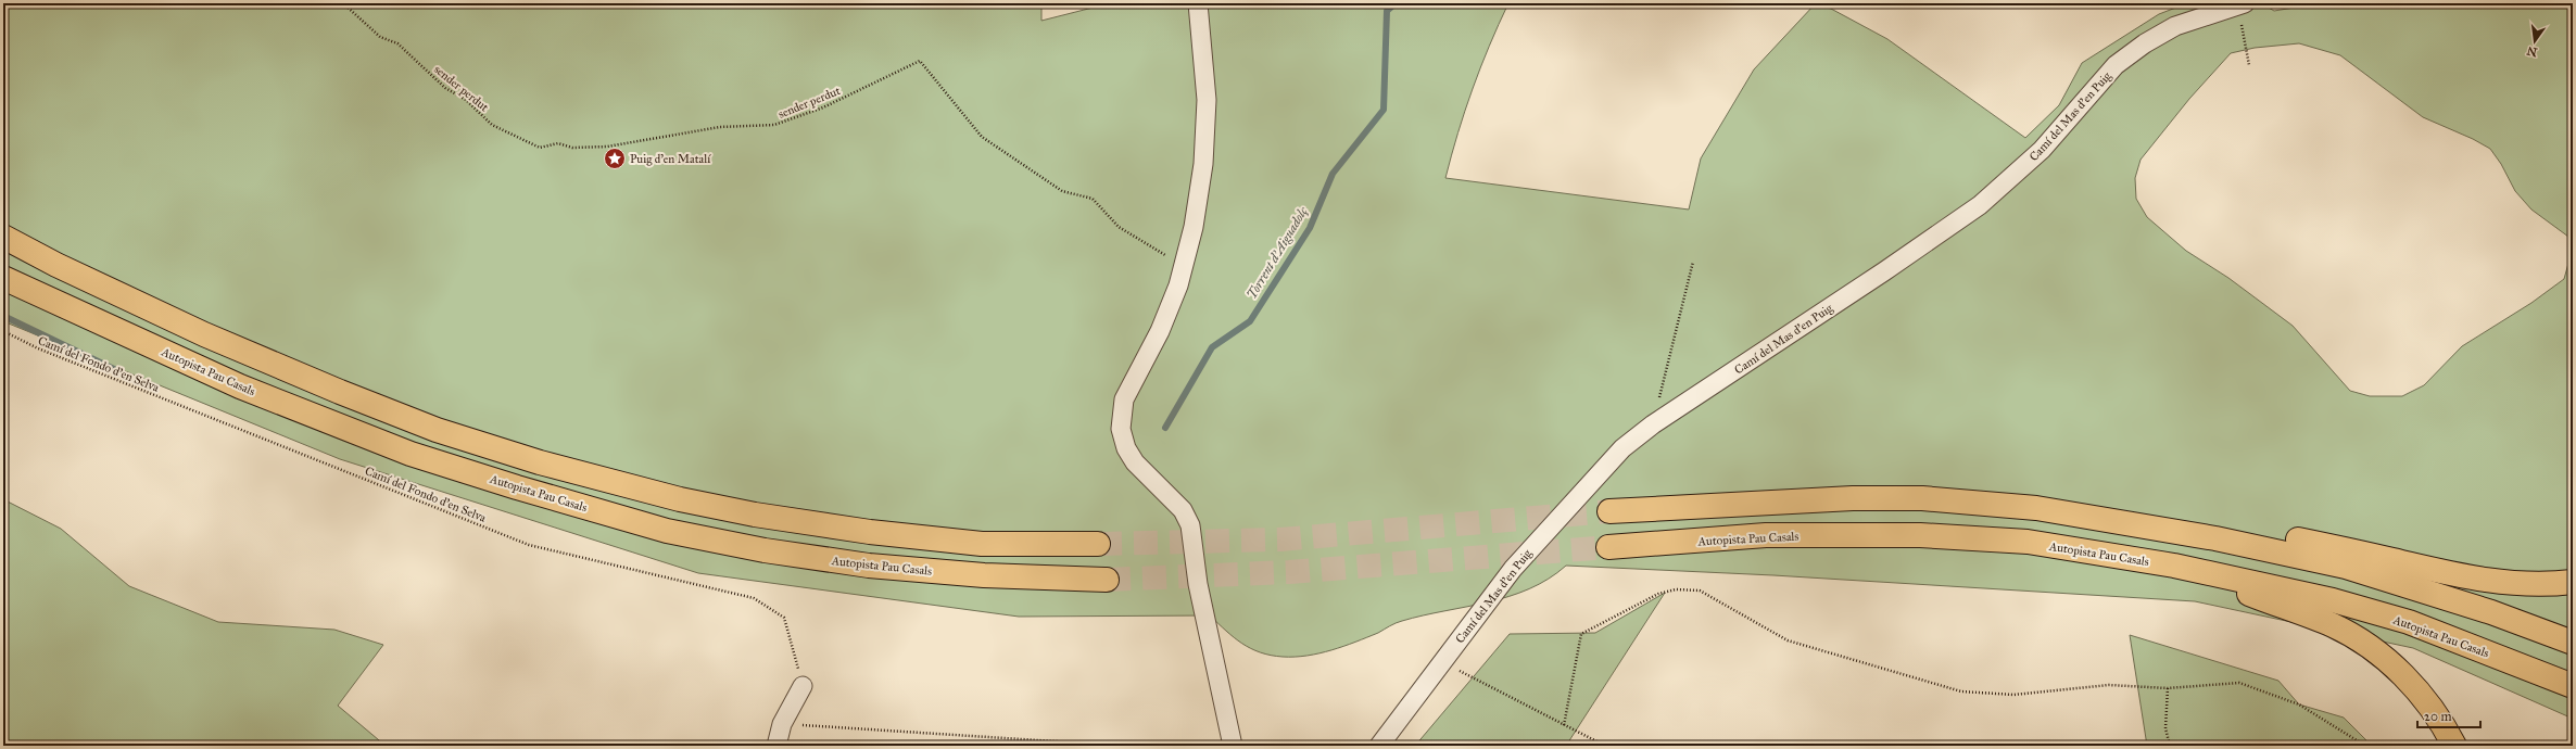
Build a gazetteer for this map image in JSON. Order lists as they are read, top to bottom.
{
  "streets": {
    "highway": ["Autopista Pau Casals"],
    "street": ["Camí del Mas d'en Puig"],
    "path": ["sender perdut", "Camí del Fondo d'en Selva"]
  },
  "water": ["Torrent d'Aiguadolç"],
  "places": {
    "place": ["Puig d'en Matalí"]
  },
  "scale_bar": "20 m",
  "north": "bottom"
}
